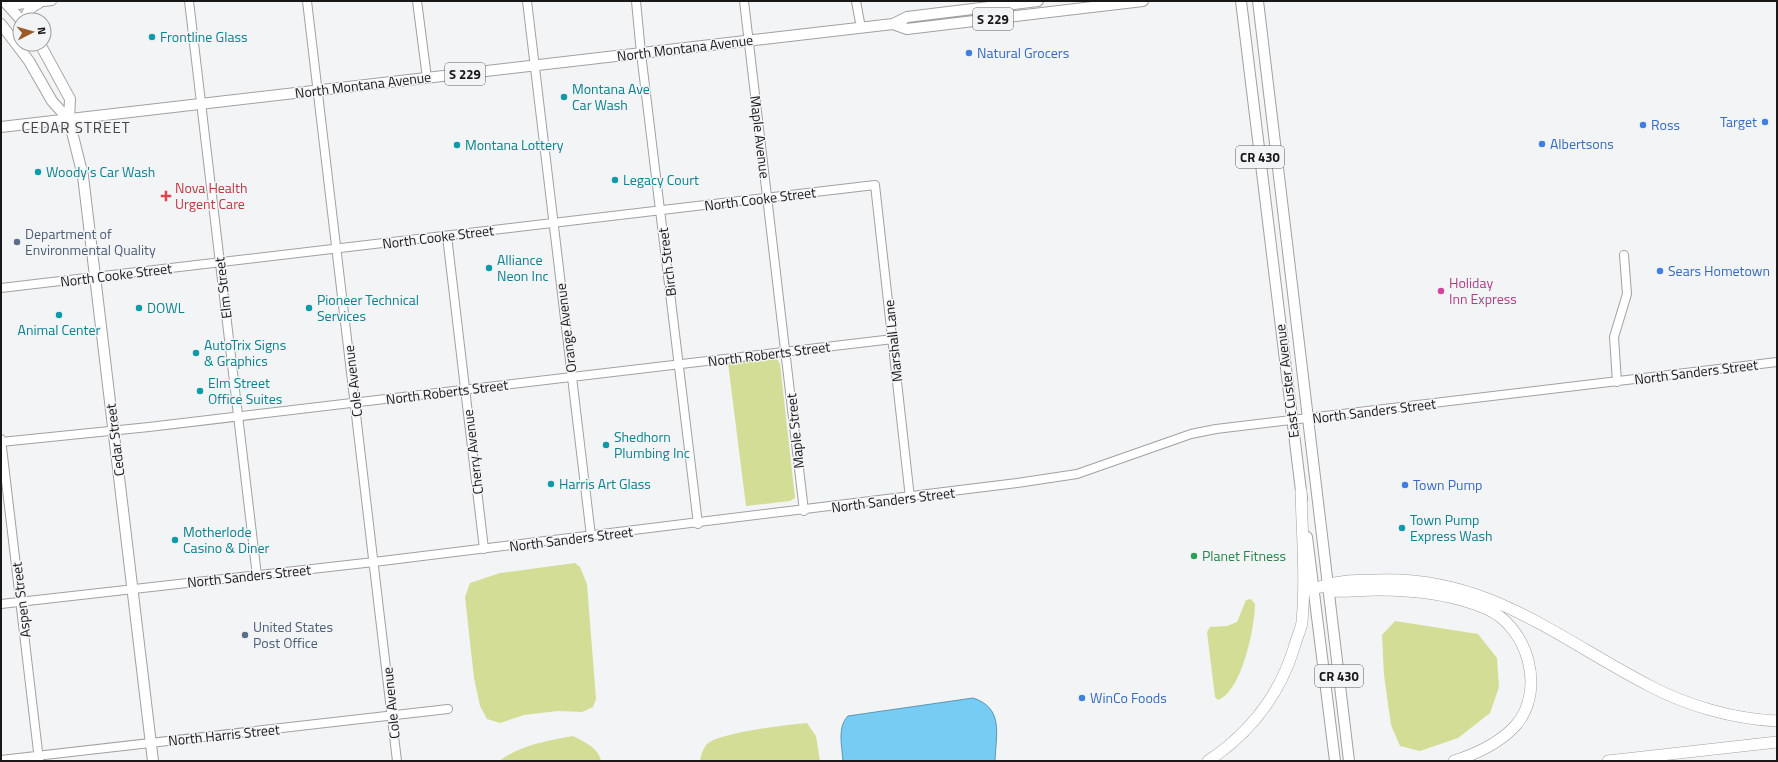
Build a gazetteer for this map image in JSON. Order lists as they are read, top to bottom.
{
  "streets": {
    "main road": [
      "S 229",
      "North Montana Avenue",
      "CR 430",
      "East Custer Avenue",
      "Cedar Street"
    ],
    "street": [
      "Maple Avenue",
      "North Cooke Street",
      "Birch Street",
      "Elm Street",
      "Orange Avenue",
      "Marshall Lane",
      "North Roberts Street",
      "North Sanders Street",
      "Cole Avenue",
      "Maple Street",
      "Cherry Avenue",
      "Aspen Street",
      "North Harris Street"
    ]
  },
  "crossings": [
    ["North Montana Avenue", "Maple Avenue"],
    ["North Montana Avenue", "Birch Street"],
    ["North Montana Avenue", "Elm Street"],
    ["North Montana Avenue", "Orange Avenue"],
    ["North Montana Avenue", "Cole Avenue"],
    ["North Montana Avenue", "Cedar Street"],
    ["Maple Avenue", "North Cooke Street"],
    ["Maple Avenue", "North Roberts Street"],
    ["Maple Avenue", "Maple Street"],
    ["North Cooke Street", "Birch Street"],
    ["North Cooke Street", "Elm Street"],
    ["North Cooke Street", "Orange Avenue"],
    ["North Cooke Street", "Marshall Lane"],
    ["North Cooke Street", "Cole Avenue"],
    ["North Cooke Street", "Cedar Street"],
    ["North Cooke Street", "Cherry Avenue"],
    ["Birch Street", "North Roberts Street"],
    ["Birch Street", "North Sanders Street"],
    ["Elm Street", "North Roberts Street"],
    ["Elm Street", "North Sanders Street"],
    ["Orange Avenue", "North Roberts Street"],
    ["Orange Avenue", "North Sanders Street"],
    ["Marshall Lane", "North Roberts Street"],
    ["Marshall Lane", "North Sanders Street"],
    ["North Roberts Street", "Cole Avenue"],
    ["North Roberts Street", "Maple Street"],
    ["North Roberts Street", "Cedar Street"],
    ["North Roberts Street", "Cherry Avenue"],
    ["North Roberts Street", "Aspen Street"],
    ["North Sanders Street", "Cole Avenue"],
    ["North Sanders Street", "East Custer Avenue"],
    ["North Sanders Street", "Maple Street"],
    ["North Sanders Street", "Cedar Street"],
    ["North Sanders Street", "Cherry Avenue"],
    ["North Sanders Street", "Aspen Street"],
    ["Cole Avenue", "North Harris Street"],
    ["Cedar Street", "North Harris Street"],
    ["Aspen Street", "North Harris Street"]
  ],
  "districts": ["CEDAR STREET"],
  "places": {
    "other": [
      "Frontline Glass",
      "Natural Grocers",
      "Montana Ave Car Wash",
      "Target",
      "Ross",
      "Albertsons",
      "Montana Lottery",
      "Woody's Car Wash",
      "Legacy Court",
      "Department of Environmental Quality",
      "Alliance Neon Inc",
      "Sears Hometown",
      "Holiday Inn Express",
      "DOWL",
      "Pioneer Technical Services",
      "Animal Center",
      "AutoTrix Signs & Graphics",
      "Elm Street Office Suites",
      "Shedhorn Plumbing Inc",
      "Harris Art Glass",
      "Town Pump",
      "Town Pump Express Wash",
      "Motherlode Casino & Diner",
      "Planet Fitness",
      "United States Post Office",
      "WinCo Foods"
    ],
    "health": ["Nova Health Urgent Care"]
  },
  "north": "right"
}
